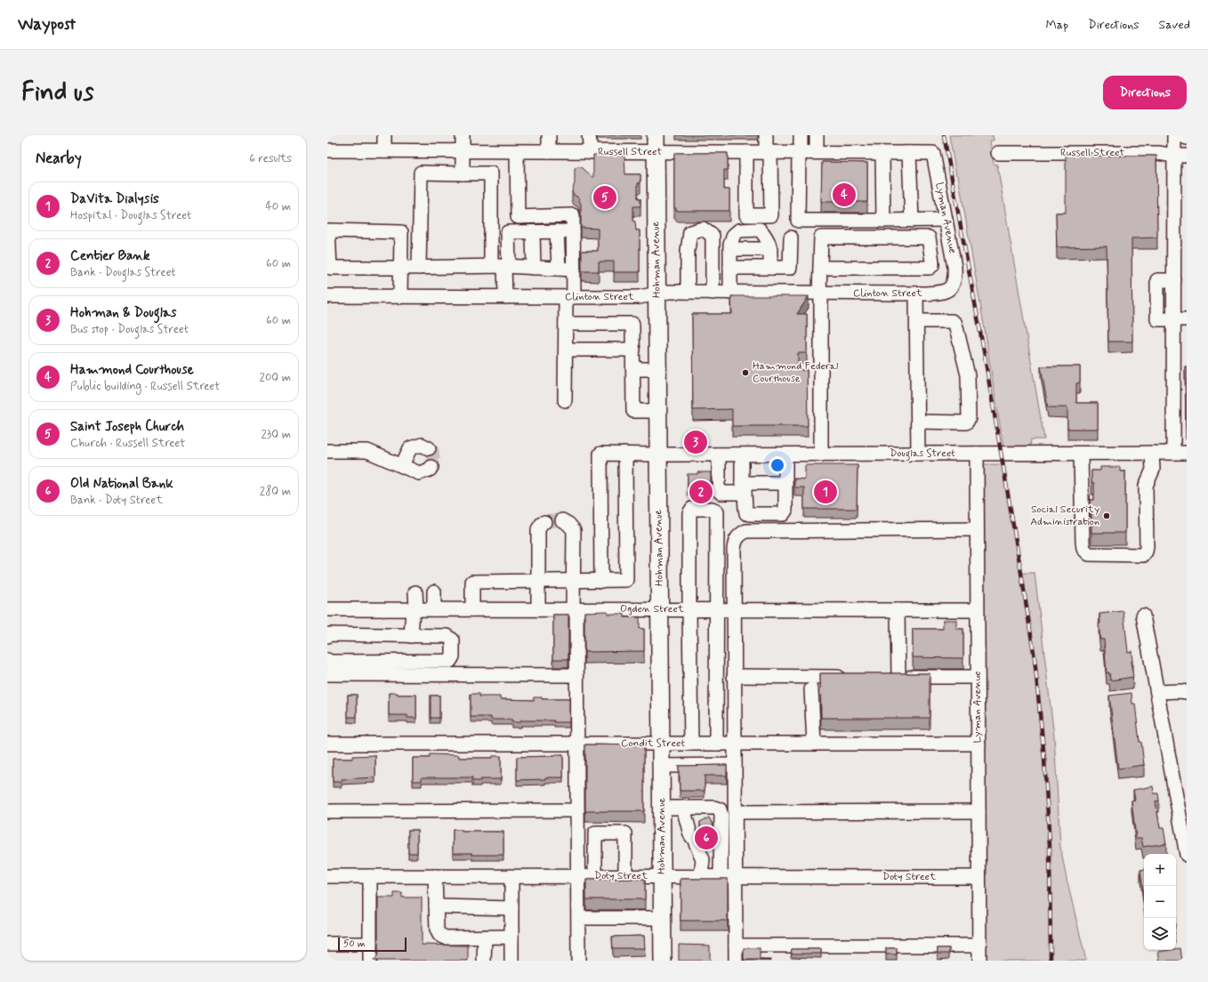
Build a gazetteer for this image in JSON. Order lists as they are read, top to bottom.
{
  "streets": {
    "main road": ["Hohman Avenue"],
    "street": [
      "Russell Street",
      "Lyman Avenue",
      "Clinton Street",
      "Douglas Street",
      "Ogden Street",
      "Condit Street",
      "Doty Street"
    ]
  },
  "crossings": [
    ["Russell Street", "Lyman Avenue"],
    ["Russell Street", "Hohman Avenue"],
    ["Lyman Avenue", "Clinton Street"],
    ["Lyman Avenue", "Douglas Street"],
    ["Lyman Avenue", "Ogden Street"],
    ["Lyman Avenue", "Condit Street"],
    ["Lyman Avenue", "Doty Street"],
    ["Hohman Avenue", "Clinton Street"],
    ["Hohman Avenue", "Douglas Street"],
    ["Hohman Avenue", "Ogden Street"],
    ["Hohman Avenue", "Condit Street"],
    ["Hohman Avenue", "Doty Street"]
  ],
  "places": ["Hammond Federal Courthouse", "Social Security Administration"],
  "scale_bar": "50 m",
  "page": {
    "header": "Waypost",
    "nav": ["Map", "Directions", "Saved"],
    "buttons": "Directions",
    "title": "Find us",
    "heading": ["Nearby", "6 results"],
    "list": [
      {
        "mark": "1",
        "name": "DaVita Dialysis",
        "note": "Hospital · Douglas Street",
        "value": "40 m"
      },
      {
        "mark": "2",
        "name": "Centier Bank",
        "note": "Bank · Douglas Street",
        "value": "60 m"
      },
      {
        "mark": "3",
        "name": "Hohman & Douglas",
        "note": "Bus stop · Douglas Street",
        "value": "60 m"
      },
      {
        "mark": "4",
        "name": "Hammond Courthouse",
        "note": "Public building · Russell Street",
        "value": "200 m"
      },
      {
        "mark": "5",
        "name": "Saint Joseph Church",
        "note": "Church · Russell Street",
        "value": "230 m"
      },
      {
        "mark": "6",
        "name": "Old National Bank",
        "note": "Bank · Doty Street",
        "value": "280 m"
      }
    ],
    "pins": [
      "4",
      "5",
      "3",
      "1",
      "2",
      "6"
    ],
    "map_buttons": ["+", "−"],
    "scale": "50 m"
  }
}
